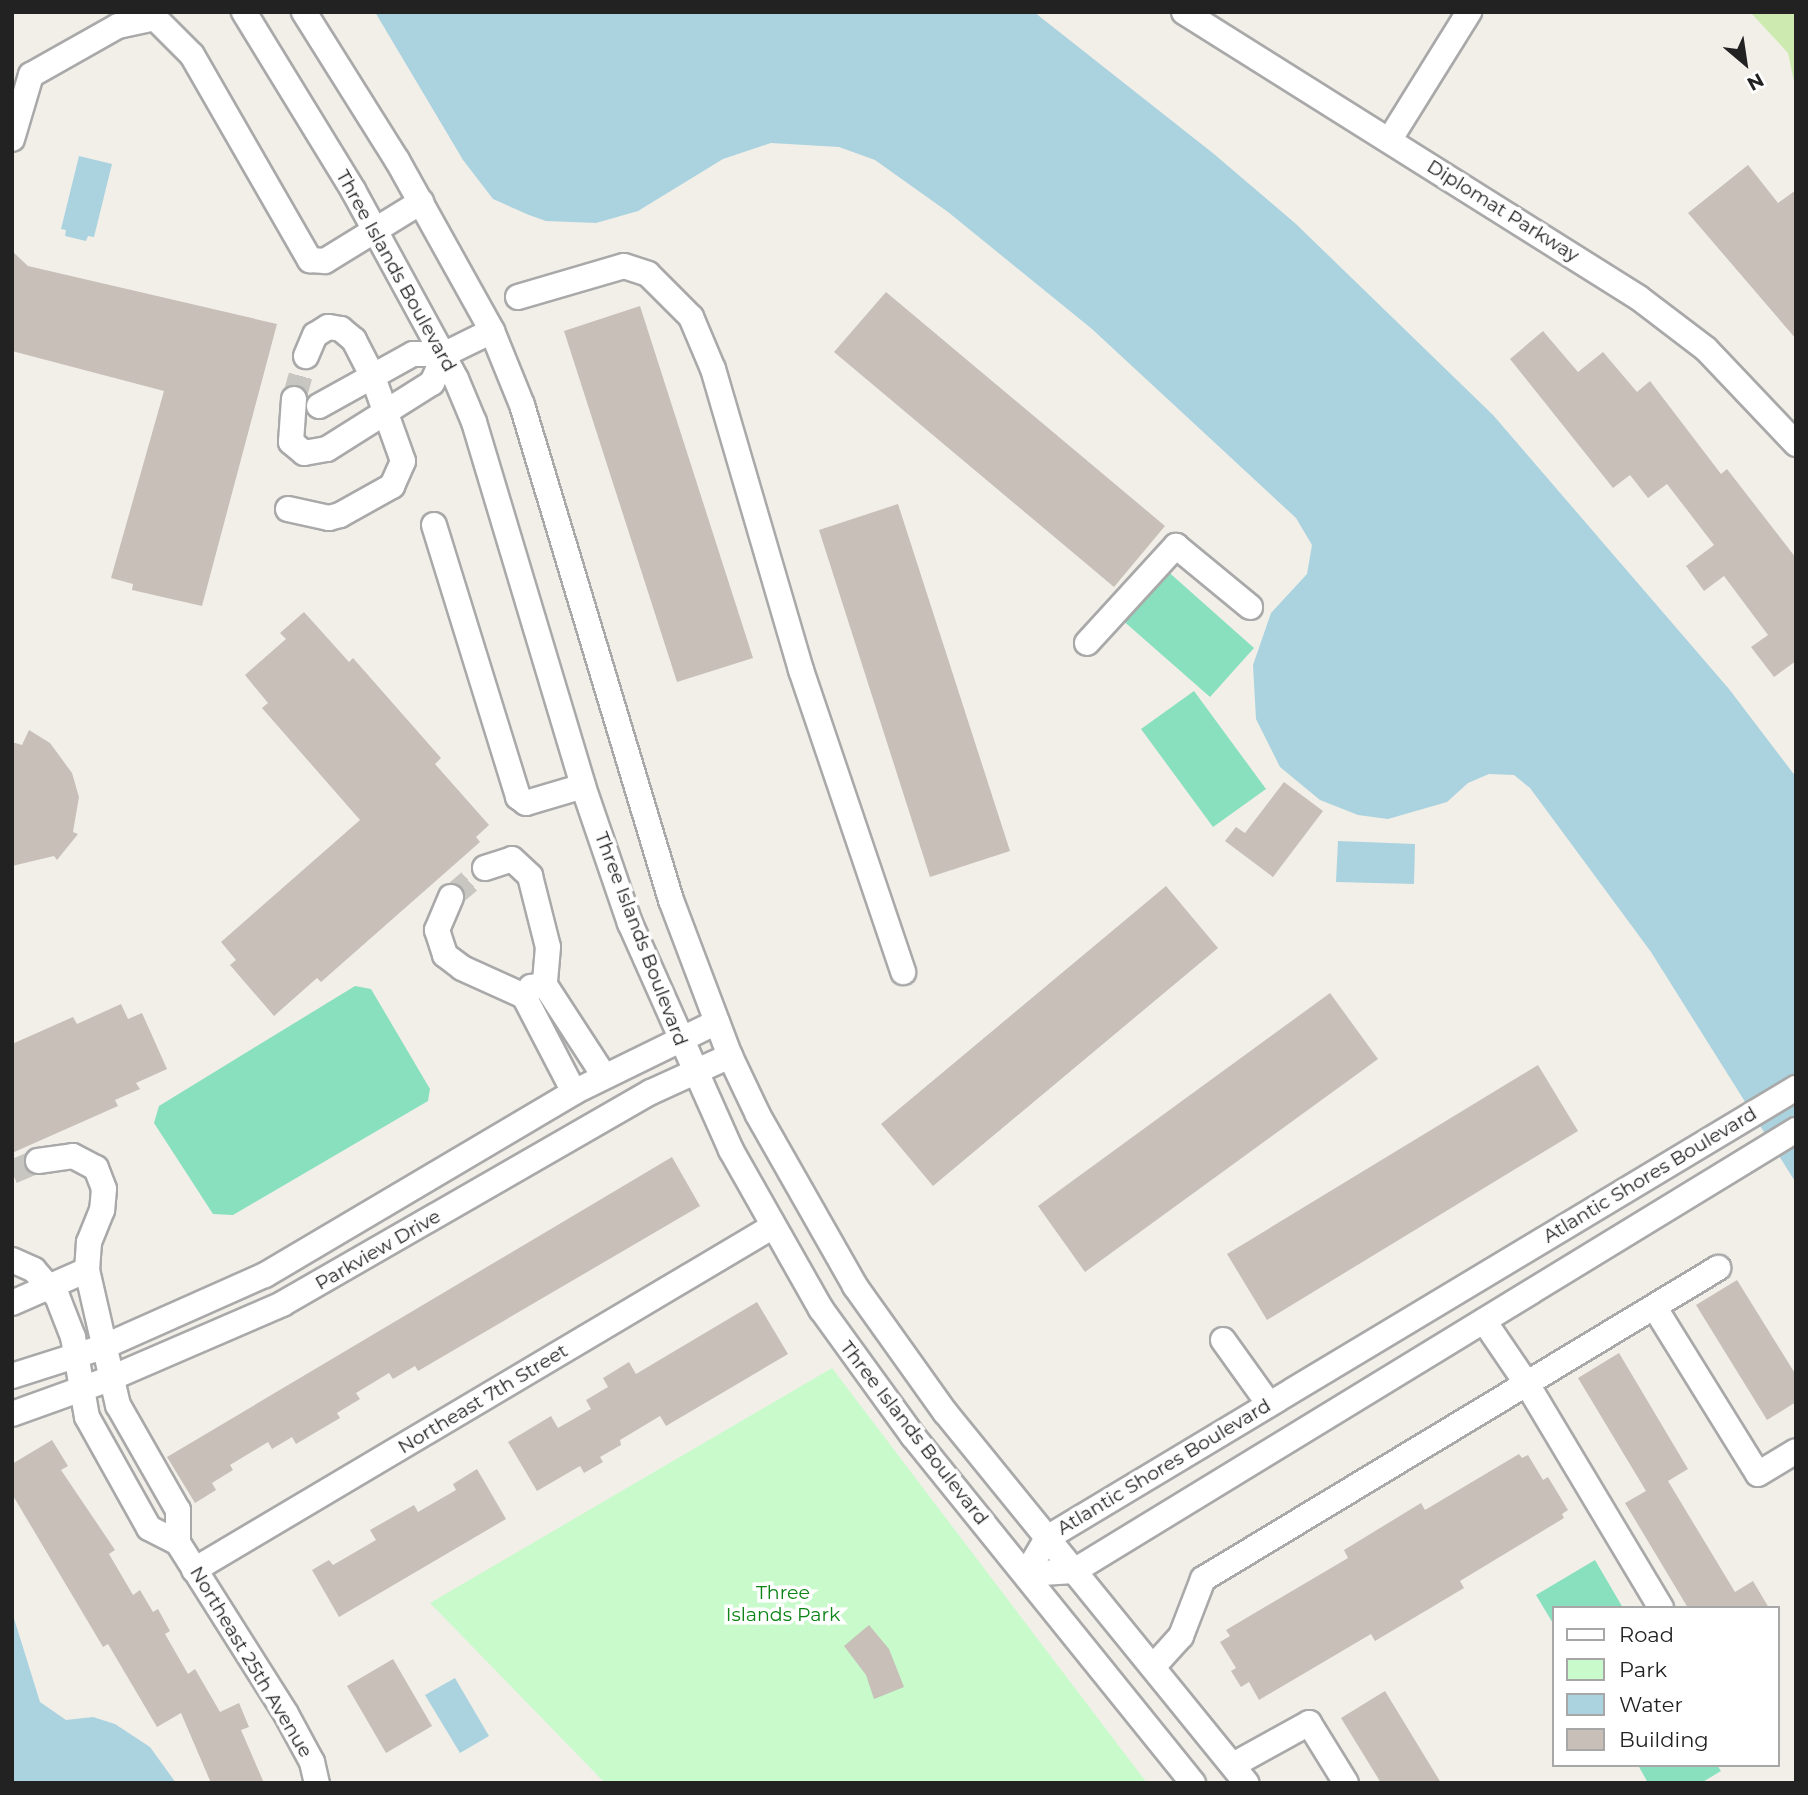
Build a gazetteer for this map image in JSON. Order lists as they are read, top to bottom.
{
  "streets": {
    "street": [
      "Diplomat Parkway",
      "Three Islands Boulevard",
      "Atlantic Shores Boulevard",
      "Parkview Drive",
      "Northeast 7th Street",
      "Northeast 25th Avenue"
    ]
  },
  "crossings": [
    ["Three Islands Boulevard", "Atlantic Shores Boulevard"],
    ["Three Islands Boulevard", "Parkview Drive"],
    ["Three Islands Boulevard", "Northeast 7th Street"],
    ["Parkview Drive", "Northeast 25th Avenue"],
    ["Northeast 7th Street", "Northeast 25th Avenue"]
  ],
  "parks": ["Three Islands Park"],
  "legend": [
    "Road",
    "Park",
    "Water",
    "Building"
  ],
  "north": "bottom right"
}
